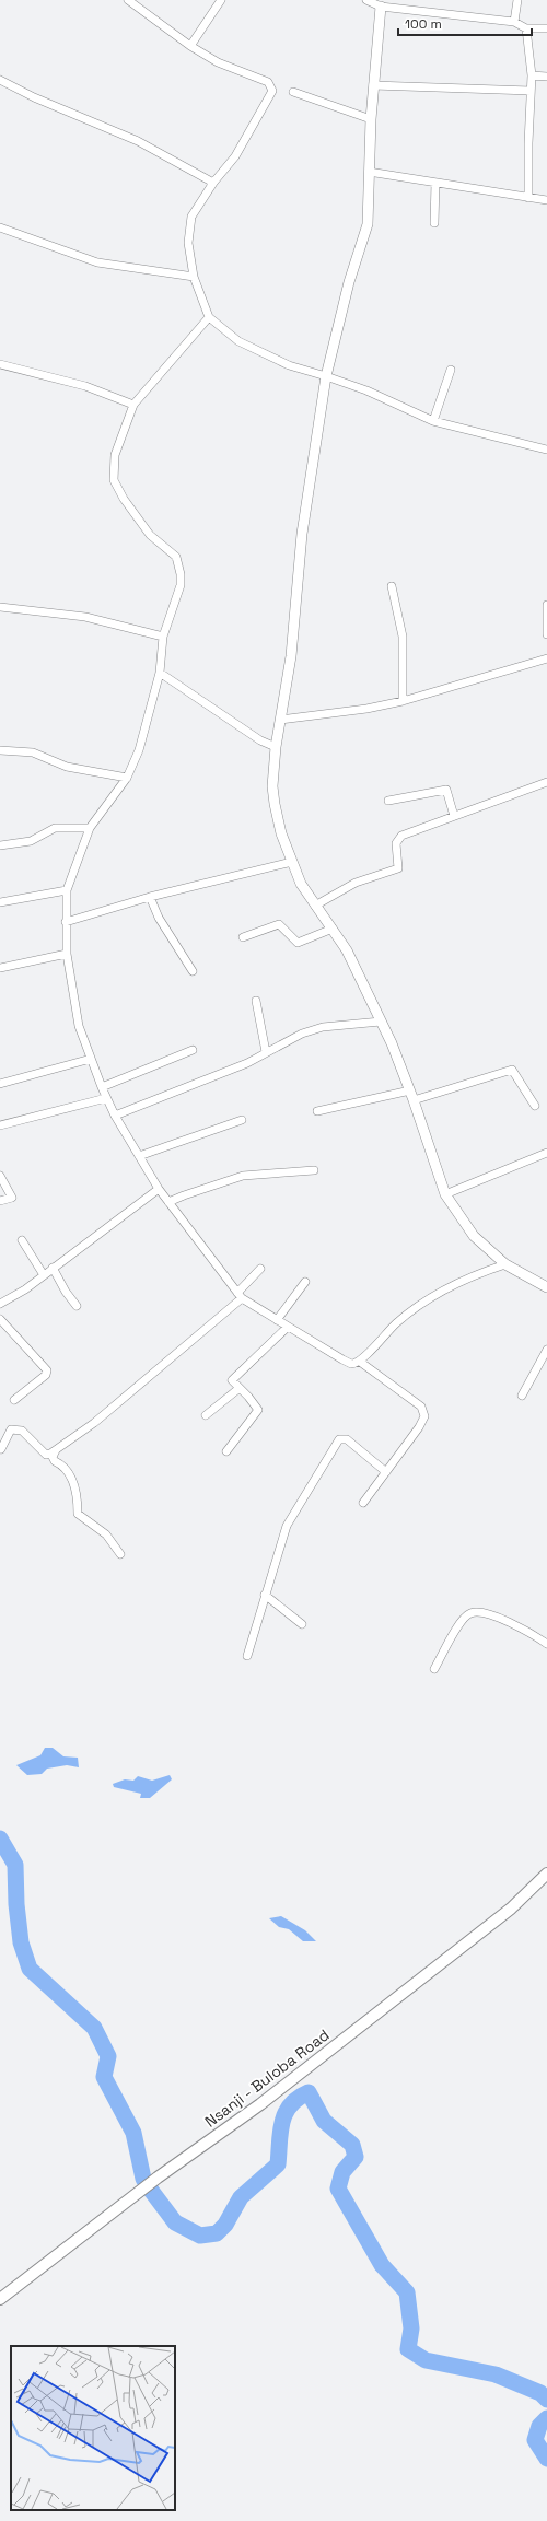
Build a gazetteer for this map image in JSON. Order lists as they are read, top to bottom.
{
  "streets": {
    "main road": ["Nsanji - Buloba Road"]
  },
  "scale_bar": "100 m"
}
